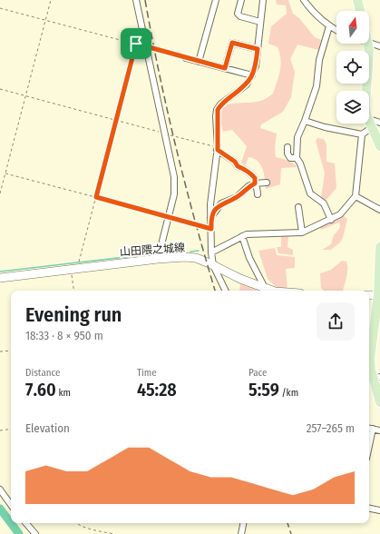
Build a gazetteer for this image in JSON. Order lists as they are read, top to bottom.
{
  "streets": {
    "main road": ["山田隈之城線"]
  },
  "north": "top",
  "page": {
    "heading": ["Evening run", "18:33 · 8 × 950 m"],
    "stats": [
      ["Distance", "7.60 km"],
      ["Time", "45:28"],
      ["Pace", "5:59 /km"]
    ],
    "chart": ["Elevation", "257–265 m"]
  }
}
